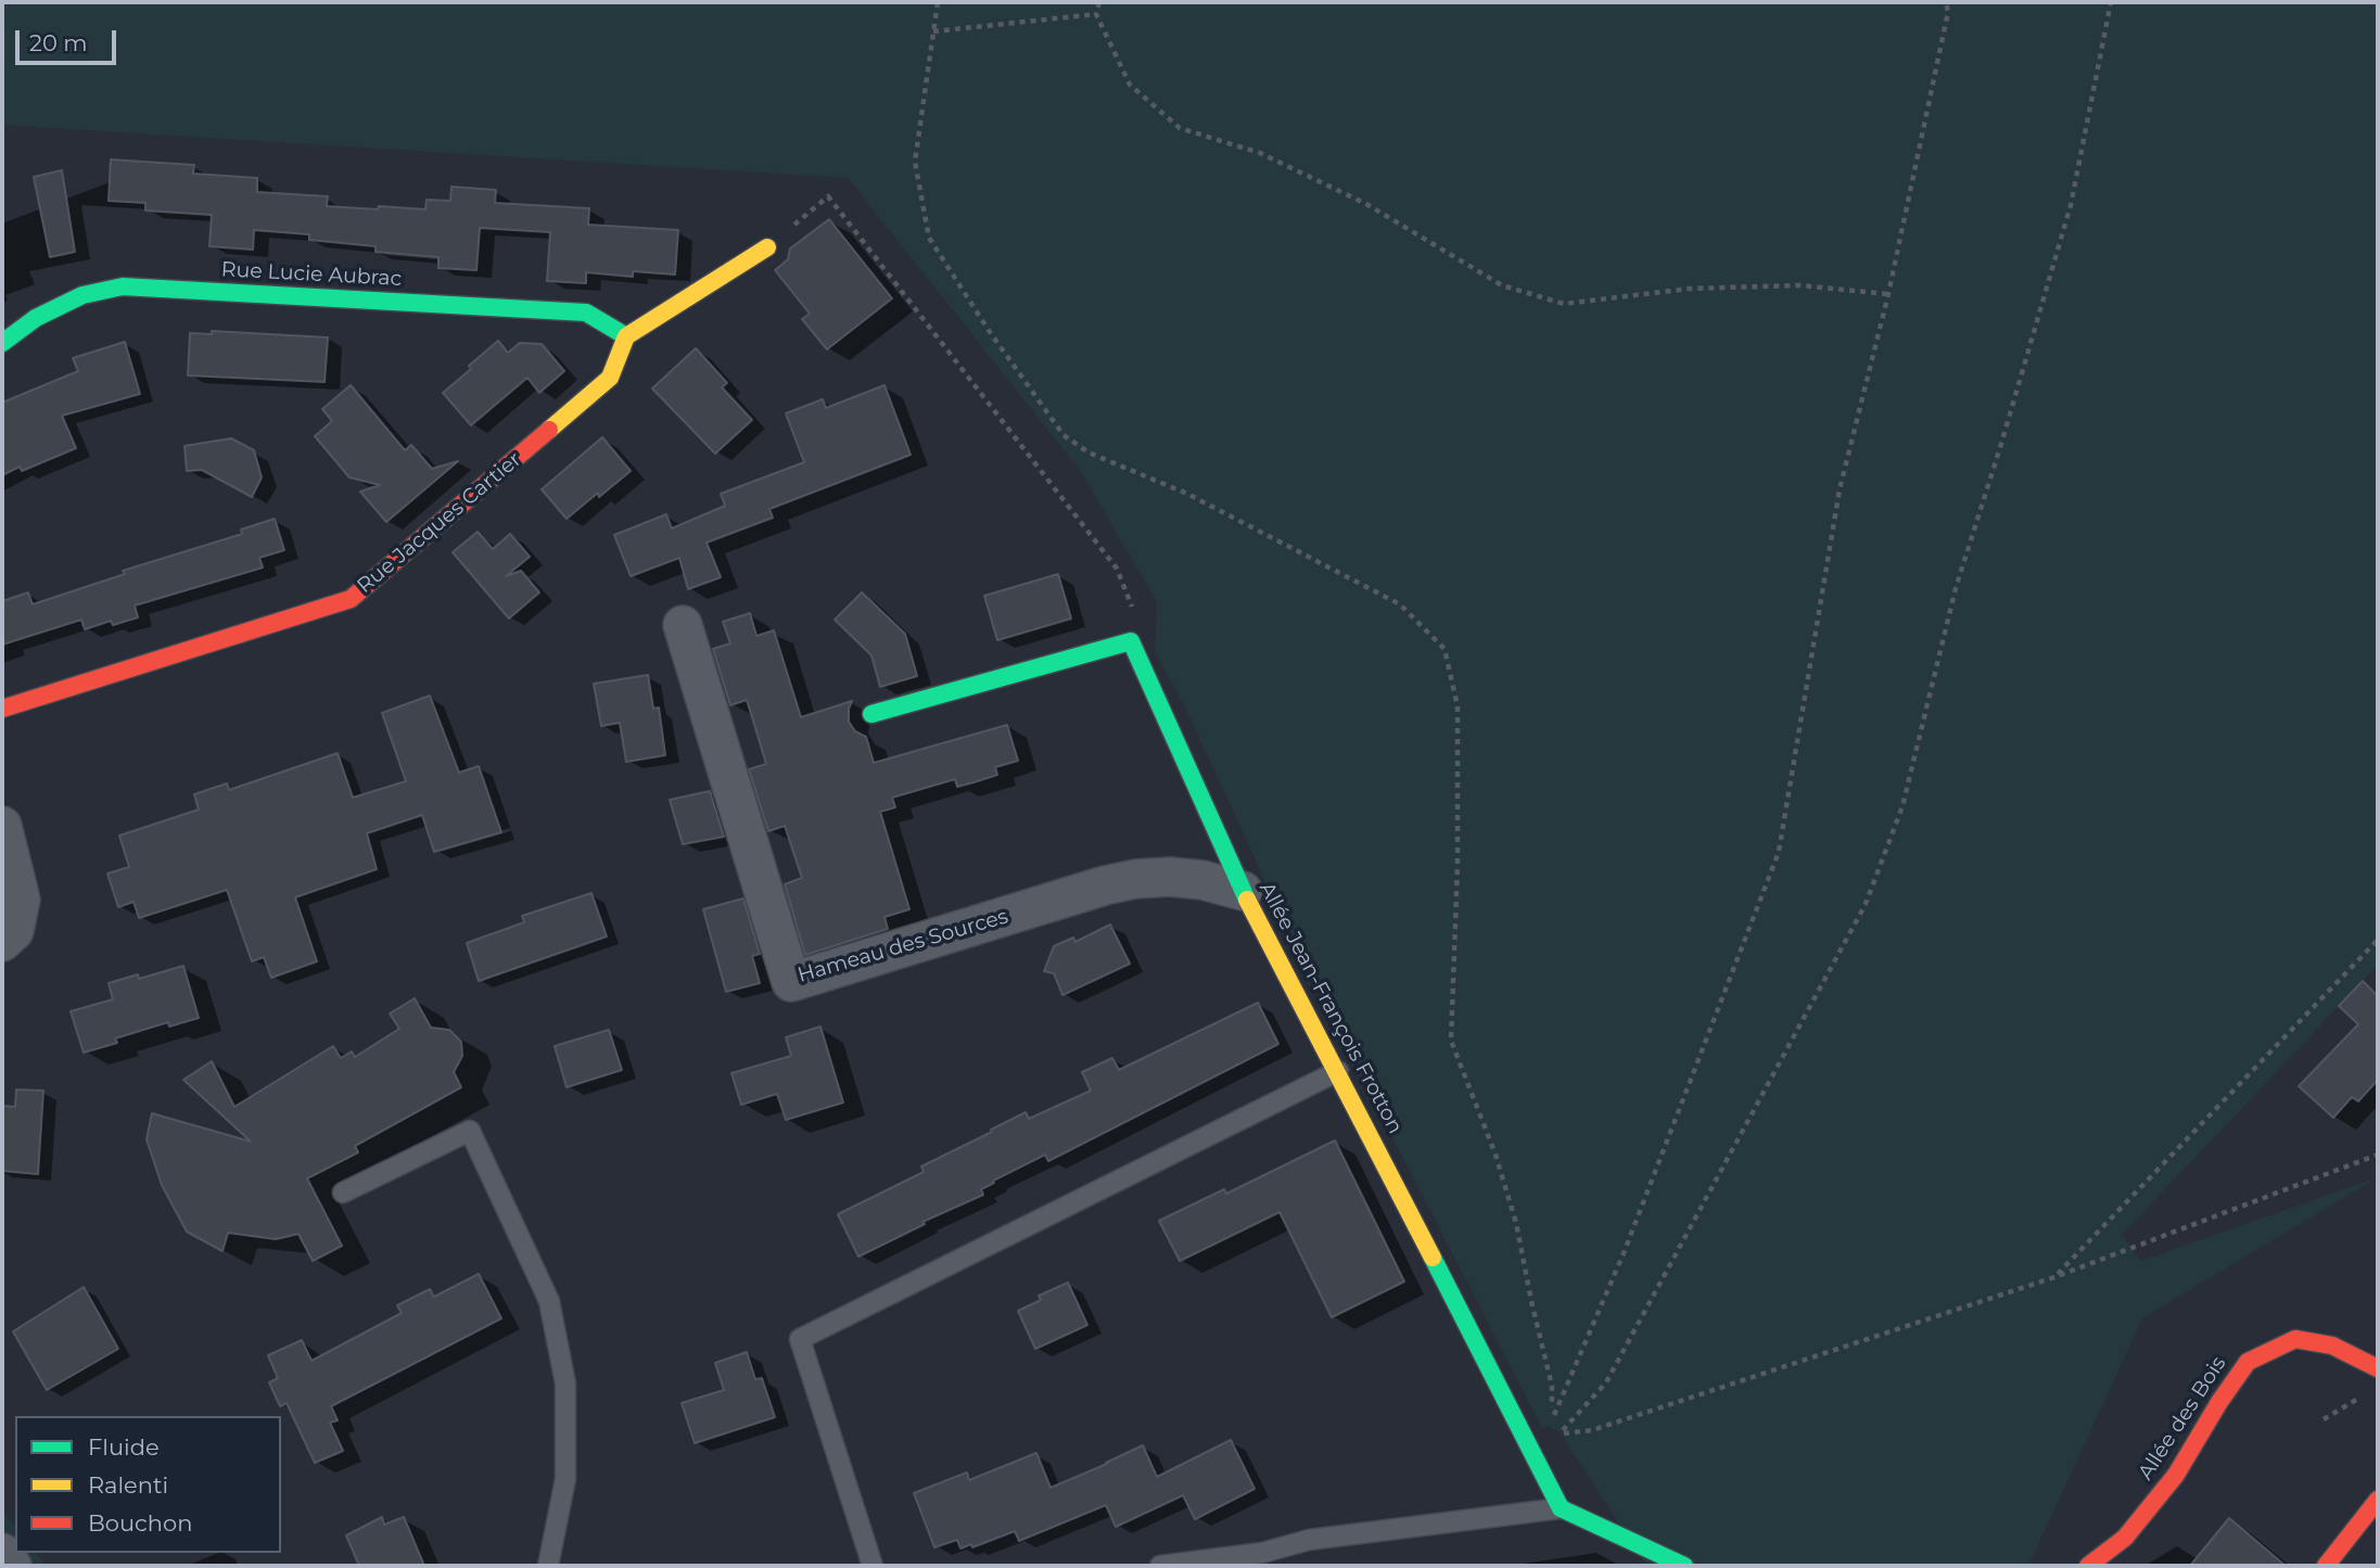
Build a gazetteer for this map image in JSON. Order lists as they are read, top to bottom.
{
  "streets": {
    "street": [
      "Rue Lucie Aubrac",
      "Rue Jacques Cartier",
      "Hameau des Sources",
      "Allée Jean-François Frotton",
      "Allée des Bois"
    ]
  },
  "crossings": [
    ["Rue Lucie Aubrac", "Rue Jacques Cartier"],
    ["Hameau des Sources", "Allée Jean-François Frotton"]
  ],
  "legend": ["Fluide", "Ralenti", "Bouchon"],
  "scale_bar": "20 m"
}
